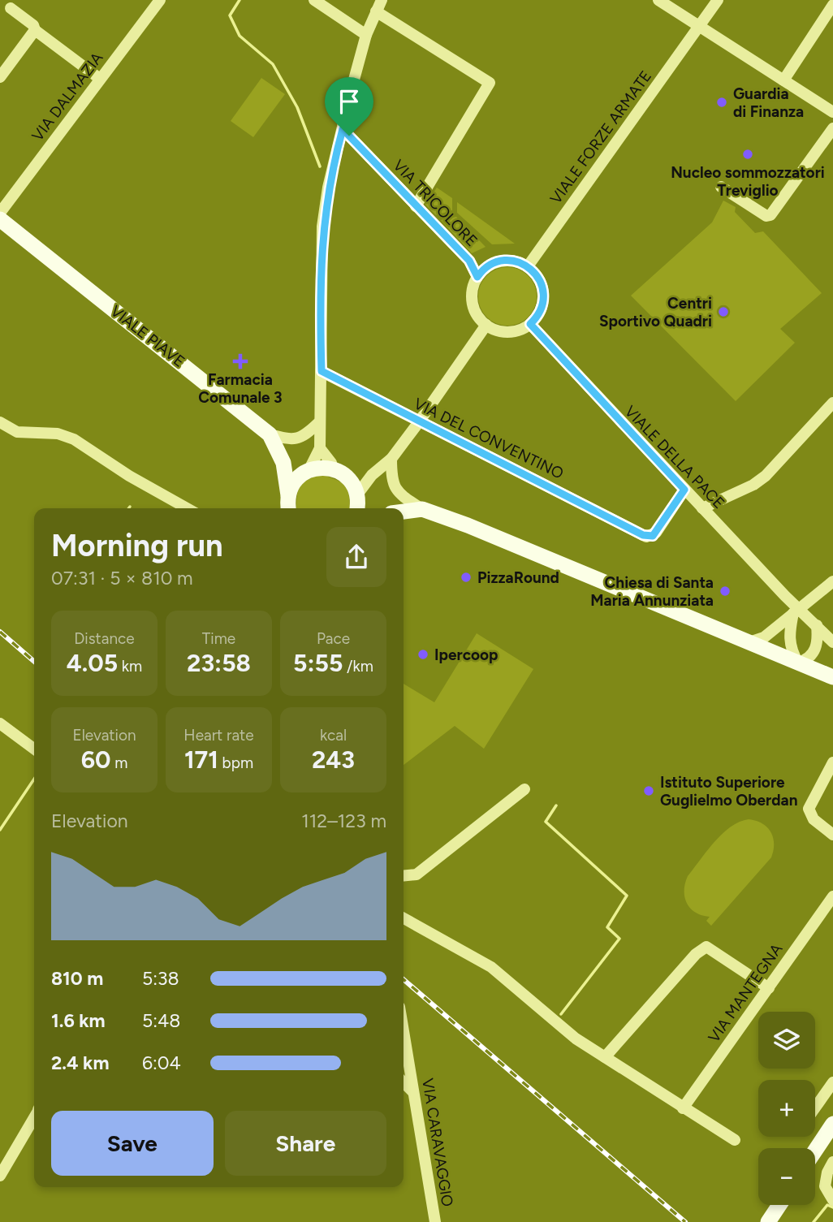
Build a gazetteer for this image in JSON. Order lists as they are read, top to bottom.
{
  "streets": {
    "main road": ["VIALE PIAVE"],
    "street": [
      "VIA DALMAZIA",
      "VIALE FORZE ARMATE",
      "VIA TRICOLORE",
      "VIA DEL CONVENTINO",
      "VIALE DELLA PACE",
      "VIA MANTEGNA",
      "VIA CARAVAGGIO"
    ]
  },
  "crossings": [
    ["VIALE FORZE ARMATE", "VIA TRICOLORE"],
    ["VIALE FORZE ARMATE", "VIALE DELLA PACE"],
    ["VIA TRICOLORE", "VIALE DELLA PACE"],
    ["VIA DEL CONVENTINO", "VIALE DELLA PACE"]
  ],
  "places": {
    "other": [
      "Guardia di Finanza",
      "Nucleo sommozzatori Treviglio",
      "Centri Sportivo Quadri",
      "PizzaRound",
      "Chiesa di Santa Maria Annunziata",
      "Ipercoop",
      "Istituto Superiore Guglielmo Oberdan"
    ],
    "health": ["Farmacia Comunale 3"]
  },
  "page": {
    "heading": ["Morning run", "07:31 · 5 × 810 m"],
    "stats": [
      ["Distance", "4.05 km"],
      ["Time", "23:58"],
      ["Pace", "5:55 /km"],
      ["Elevation", "60 m"],
      ["Heart rate", "171 bpm"],
      ["kcal", "243"]
    ],
    "chart": ["Elevation", "112–123 m"],
    "list": [
      {
        "name": "810 m",
        "note": "5:38"
      },
      {
        "name": "1.6 km",
        "note": "5:48"
      },
      {
        "name": "2.4 km",
        "note": "6:04"
      }
    ],
    "map_buttons": ["+", "−"],
    "buttons": ["Save", "Share"]
  }
}
